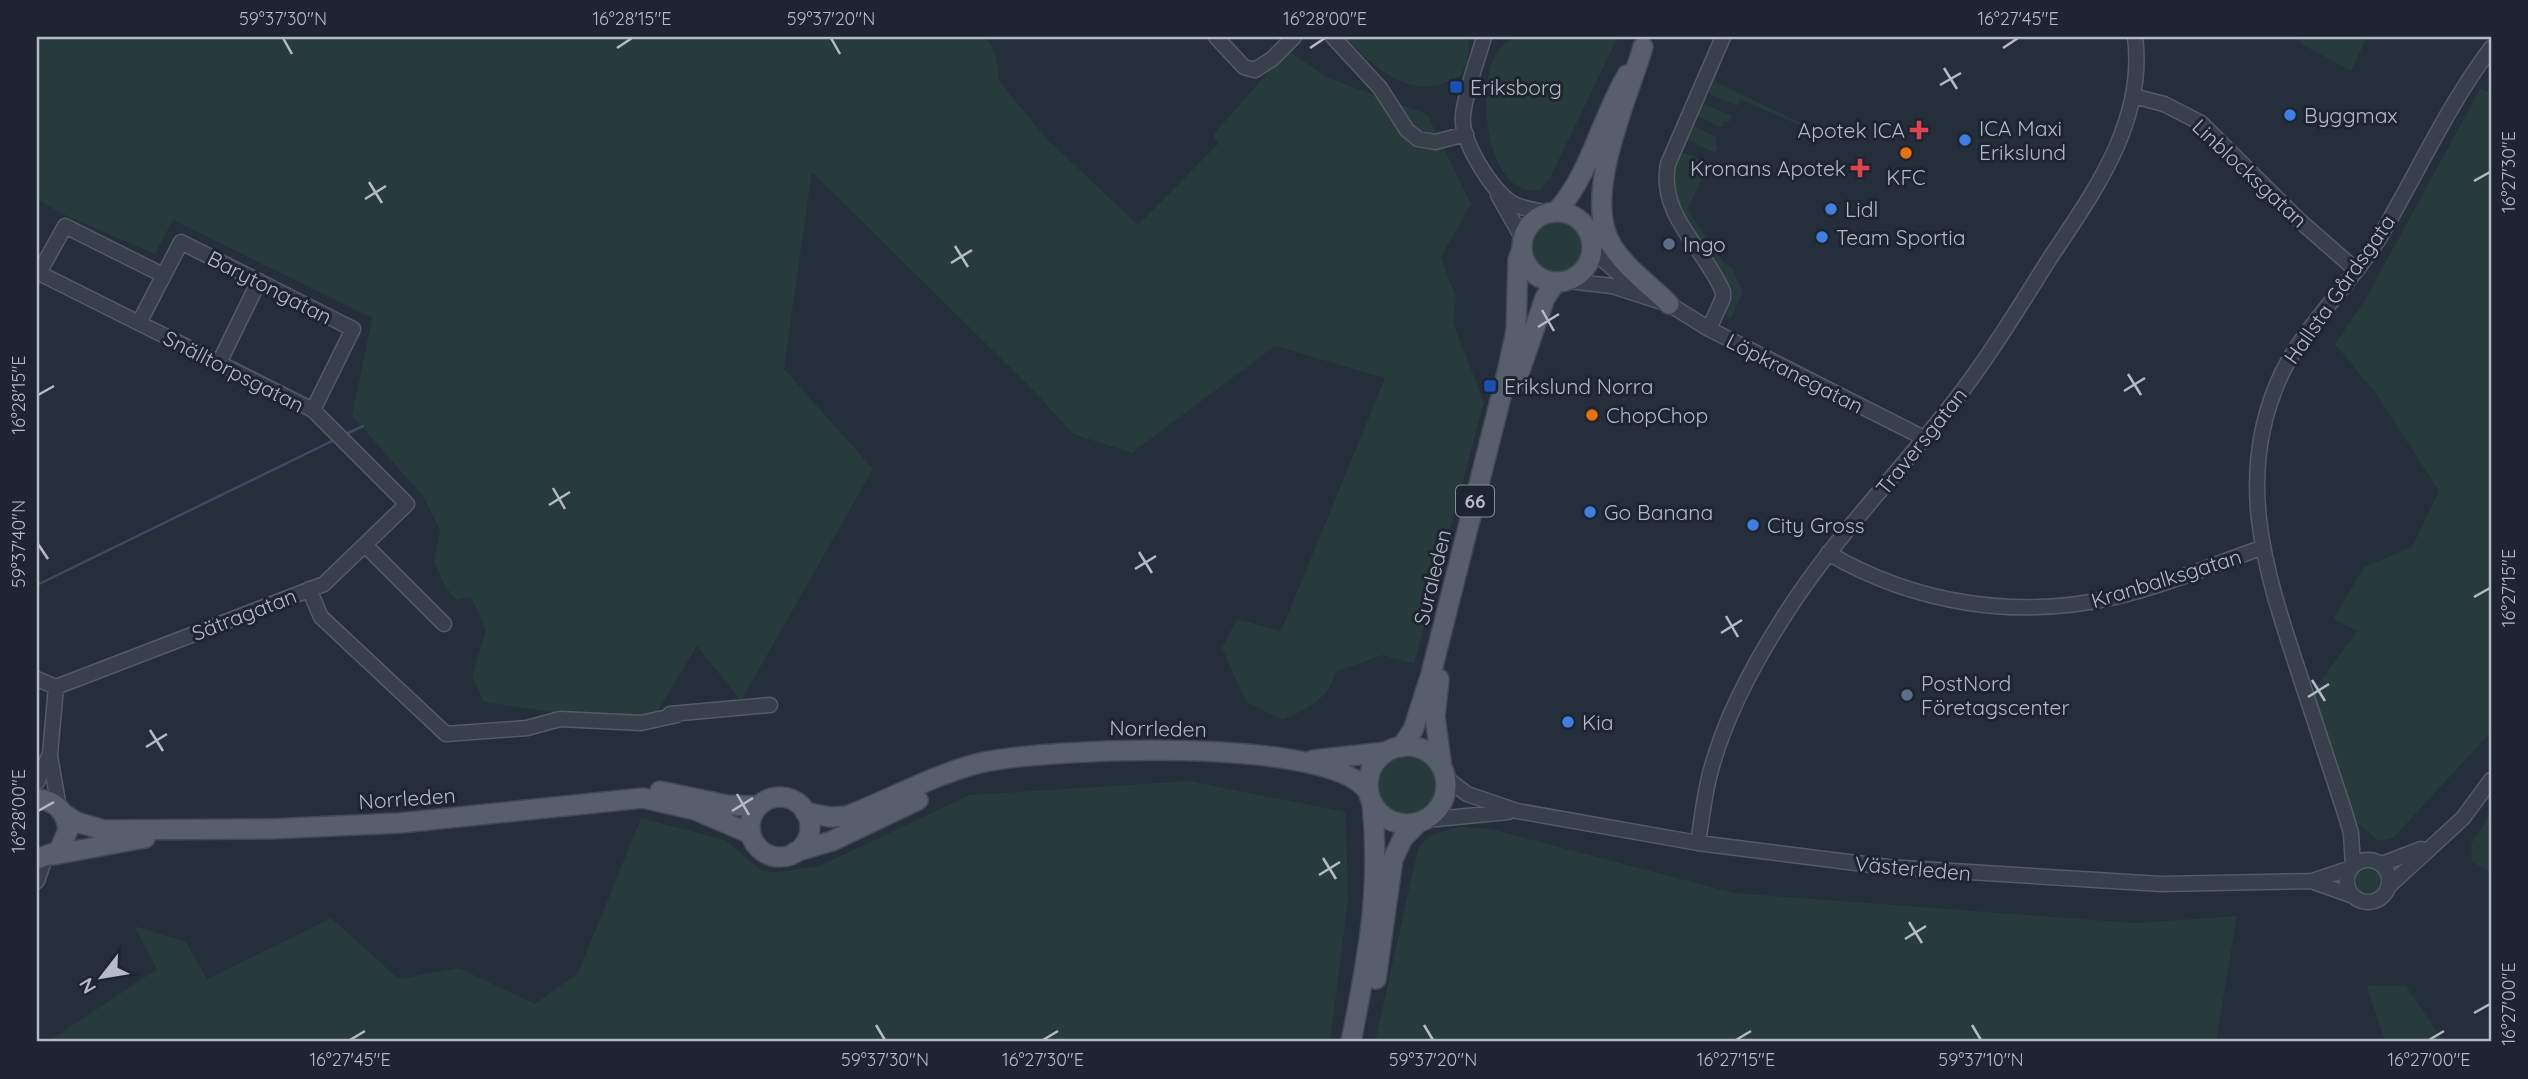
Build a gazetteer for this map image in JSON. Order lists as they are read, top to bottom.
{
  "streets": {
    "main road": ["66", "Suraleden", "Norrleden"],
    "street": [
      "Linblocksgatan",
      "Barytongatan",
      "Hallsta Gårdsgata",
      "Snälltorpsgatan",
      "Löpkranegatan",
      "Traversgatan",
      "Kranbalksgatan",
      "Sätragatan",
      "Västerleden"
    ]
  },
  "crossings": [
    ["Linblocksgatan", "Hallsta Gårdsgata"],
    ["Linblocksgatan", "Traversgatan"],
    ["Barytongatan", "Snälltorpsgatan"],
    ["Hallsta Gårdsgata", "Kranbalksgatan"],
    ["Hallsta Gårdsgata", "Västerleden"],
    ["Snälltorpsgatan", "Sätragatan"],
    ["Löpkranegatan", "Traversgatan"],
    ["Löpkranegatan", "66"],
    ["Löpkranegatan", "Suraleden"],
    ["Traversgatan", "Kranbalksgatan"],
    ["Traversgatan", "Västerleden"],
    ["66", "Suraleden"],
    ["66", "Norrleden"],
    ["66", "Västerleden"],
    ["Suraleden", "Norrleden"],
    ["Suraleden", "Västerleden"],
    ["Norrleden", "Västerleden"]
  ],
  "places": {
    "transit": ["Eriksborg", "Erikslund Norra"],
    "other": [
      "Byggmax",
      "ICA Maxi Erikslund",
      "KFC",
      "Lidl",
      "Team Sportia",
      "Ingo",
      "ChopChop",
      "Go Banana",
      "City Gross",
      "PostNord Företagscenter",
      "Kia"
    ],
    "health": ["Apotek ICA", "Kronans Apotek"]
  },
  "north": "bottom left",
  "coordinates": [
    "59°37'30\"N",
    "16°28'15\"E",
    "59°37'20\"N",
    "16°28'00\"E",
    "16°27'45\"E",
    "16°27'30\"E",
    "59°37'40\"N",
    "16°27'15\"E",
    "16°27'00\"E",
    "59°37'10\"N"
  ]
}
